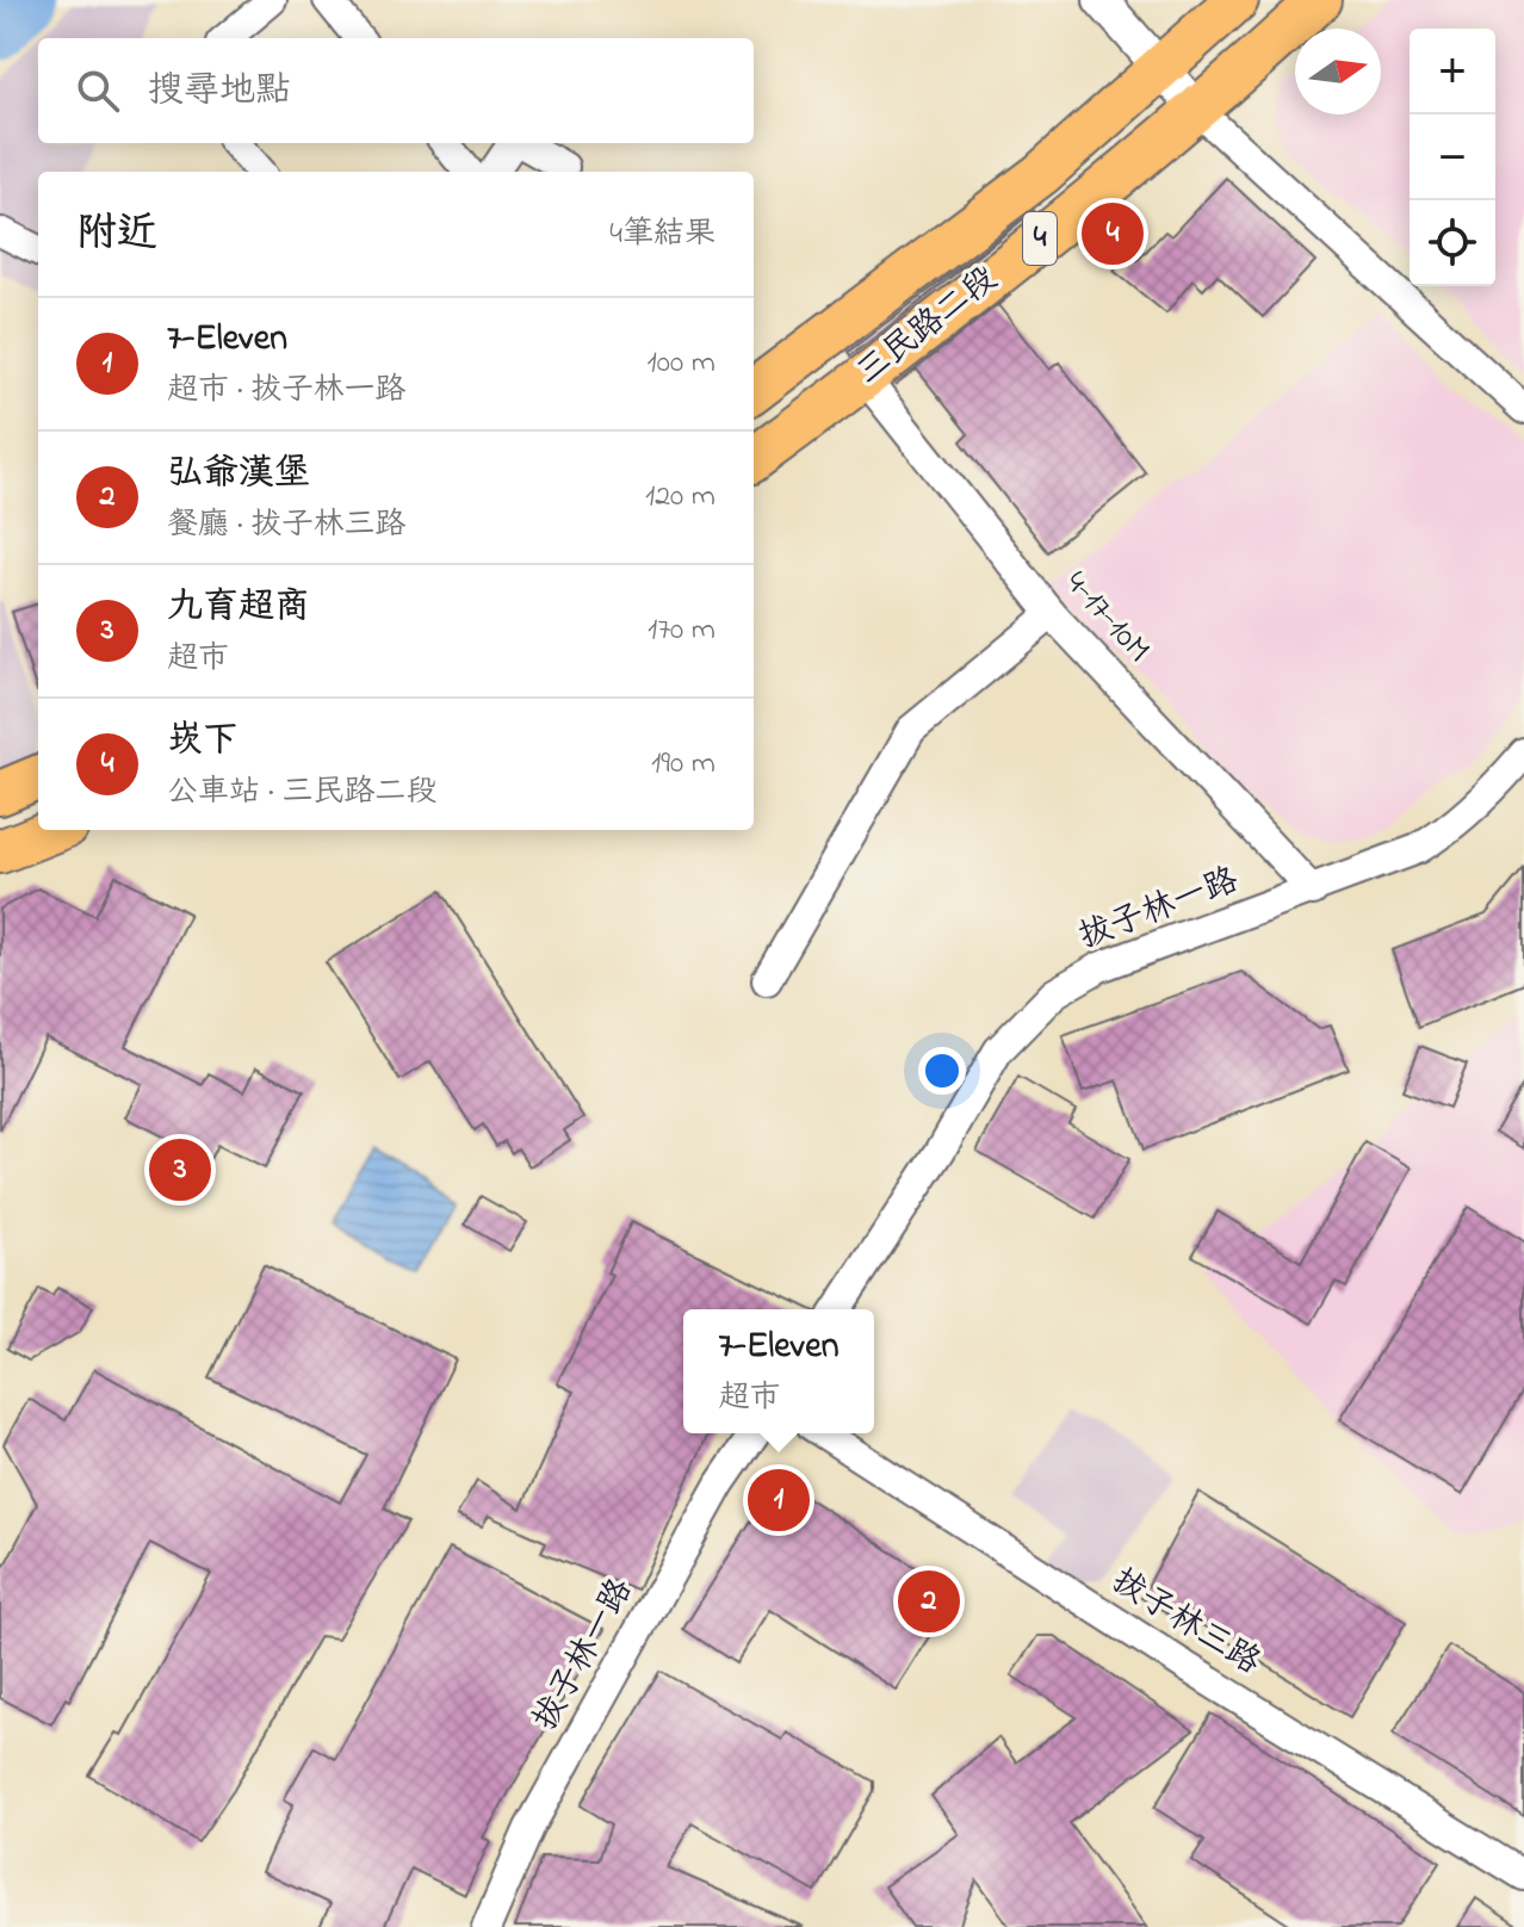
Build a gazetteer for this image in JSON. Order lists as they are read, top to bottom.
{
  "streets": {
    "main road": ["4", "三民路二段"],
    "street": ["4-17-10M", "拔子林一路", "拔子林三路"]
  },
  "crossings": [
    ["三民路二段", "4-17-10M"],
    ["4-17-10M", "拔子林一路"]
  ],
  "north": "right",
  "page": {
    "map_buttons": ["+", "−"],
    "search": "搜尋地點",
    "heading": ["附近", "4筆結果"],
    "pins": [
      "4",
      "3",
      "1",
      "2"
    ],
    "list": [
      {
        "mark": "1",
        "name": "7-Eleven",
        "note": "超市 · 拔子林一路",
        "value": "100 m"
      },
      {
        "mark": "2",
        "name": "弘爺漢堡",
        "note": "餐廳 · 拔子林三路",
        "value": "120 m"
      },
      {
        "mark": "3",
        "name": "九育超商",
        "note": "超市",
        "value": "170 m"
      },
      {
        "mark": "4",
        "name": "崁下",
        "note": "公車站 · 三民路二段",
        "value": "190 m"
      }
    ],
    "popup": ["7-Eleven", "超市"]
  }
}
